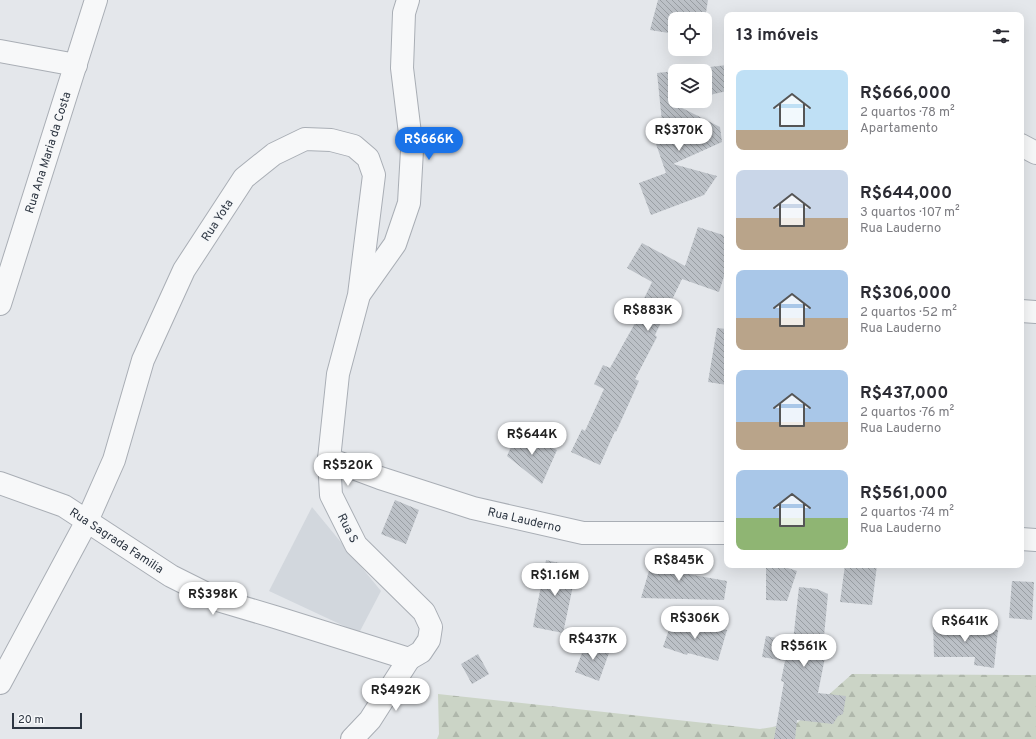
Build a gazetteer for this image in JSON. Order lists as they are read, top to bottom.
{
  "streets": {
    "street": [
      "Rua Ana Maria da Costa",
      "Rua Yota",
      "Rua Lauderno",
      "Rua S",
      "Rua Sagrada Familia"
    ]
  },
  "crossings": [
    ["Rua Yota", "Rua S"],
    ["Rua Yota", "Rua Sagrada Familia"],
    ["Rua Lauderno", "Rua S"],
    ["Rua S", "Rua Sagrada Familia"]
  ],
  "scale_bar": "20 m",
  "page": {
    "heading": "13 imóveis",
    "list": [
      {
        "name": "R$666,000",
        "note": "2 quartos · 78 m² · Apartamento"
      },
      {
        "name": "R$644,000",
        "note": "3 quartos · 107 m² · Rua Lauderno"
      },
      {
        "name": "R$306,000",
        "note": "2 quartos · 52 m² · Rua Lauderno"
      },
      {
        "name": "R$437,000",
        "note": "2 quartos · 76 m² · Rua Lauderno"
      },
      {
        "name": "R$561,000",
        "note": "2 quartos · 74 m² · Rua Lauderno"
      }
    ],
    "price": [
      "R$370K",
      "R$666K",
      "R$883K",
      "R$644K",
      "R$520K",
      "R$845K",
      "R$1.16M",
      "R$398K",
      "R$306K",
      "R$641K",
      "R$437K",
      "R$561K",
      "R$492K"
    ],
    "scale": "20 m"
  }
}
